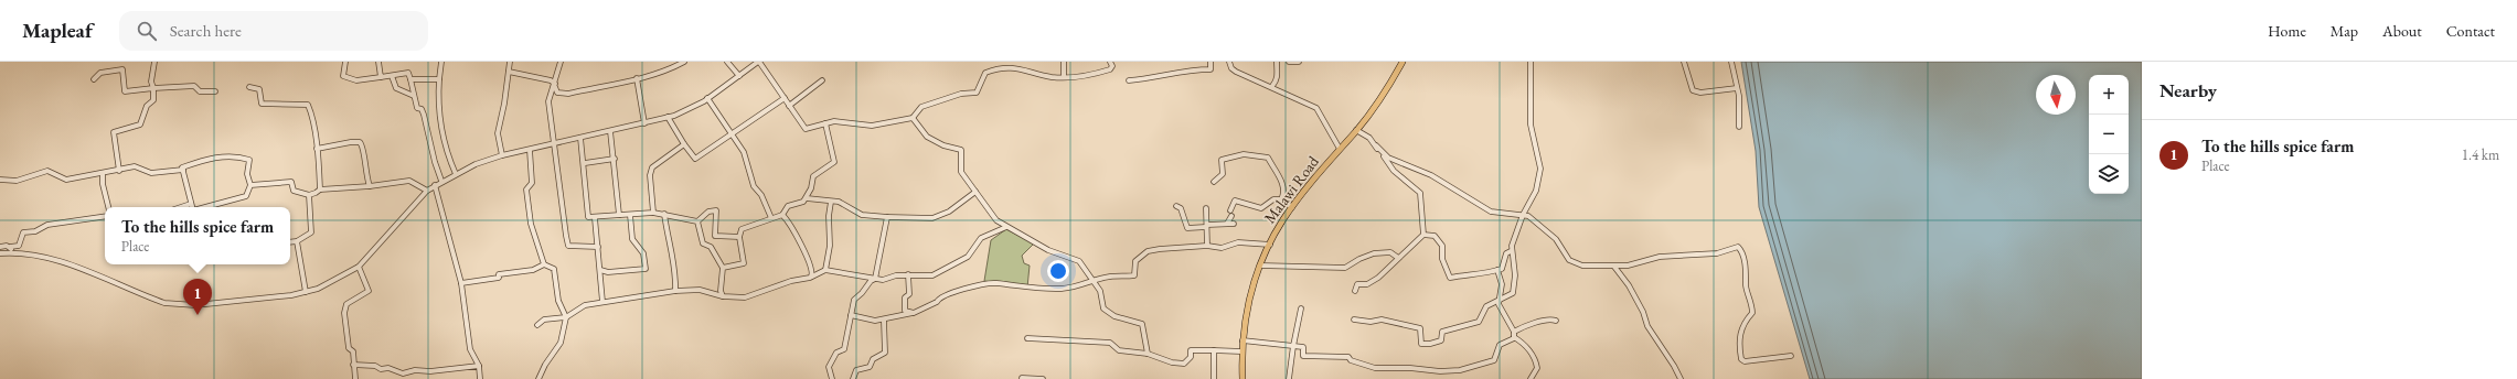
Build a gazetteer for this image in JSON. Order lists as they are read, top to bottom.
{
  "streets": {
    "main road": ["Malawi Road"]
  },
  "north": "bottom",
  "page": {
    "header": "Mapleaf",
    "search": "Search here",
    "nav": [
      "Home",
      "Map",
      "About",
      "Contact"
    ],
    "heading": "Nearby",
    "map_buttons": ["+", "−"],
    "list": [
      {
        "mark": "1",
        "name": "To the hills spice farm",
        "note": "Place",
        "value": "1.4 km"
      }
    ],
    "popup": ["To the hills spice farm", "Place"],
    "pins": "1"
  }
}
